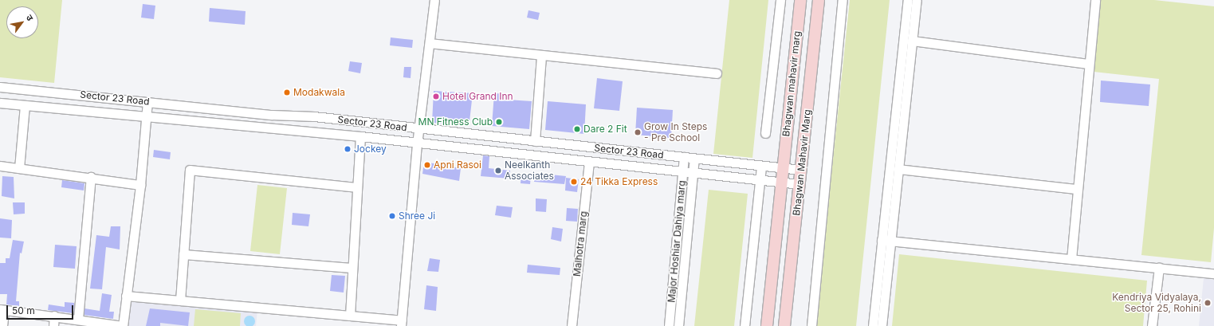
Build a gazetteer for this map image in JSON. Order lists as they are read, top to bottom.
{
  "streets": {
    "main road": ["Bhagwan mahavir marg", "Bhagwan Mahavir Marg"],
    "street": ["Sector 23 Road", "Major Hoshiar Dahiya marg", "Malhotra marg"]
  },
  "crossings": [
    ["Bhagwan mahavir marg", "Sector 23 Road"],
    ["Sector 23 Road", "Bhagwan Mahavir Marg"],
    ["Sector 23 Road", "Major Hoshiar Dahiya marg"],
    ["Sector 23 Road", "Malhotra marg"]
  ],
  "places": [
    "Modakwala",
    "Hotel Grand Inn",
    "MN Fitness Club",
    "Dare 2 Fit",
    "Grow In Steps - Pre School",
    "Jockey",
    "Apni Rasoi",
    "Neelkanth Associates",
    "24 Tikka Express",
    "Shree Ji",
    "Kendriya Vidyalaya, Sector 25, Rohini"
  ],
  "scale_bar": "50 m",
  "north": "top right"
}
